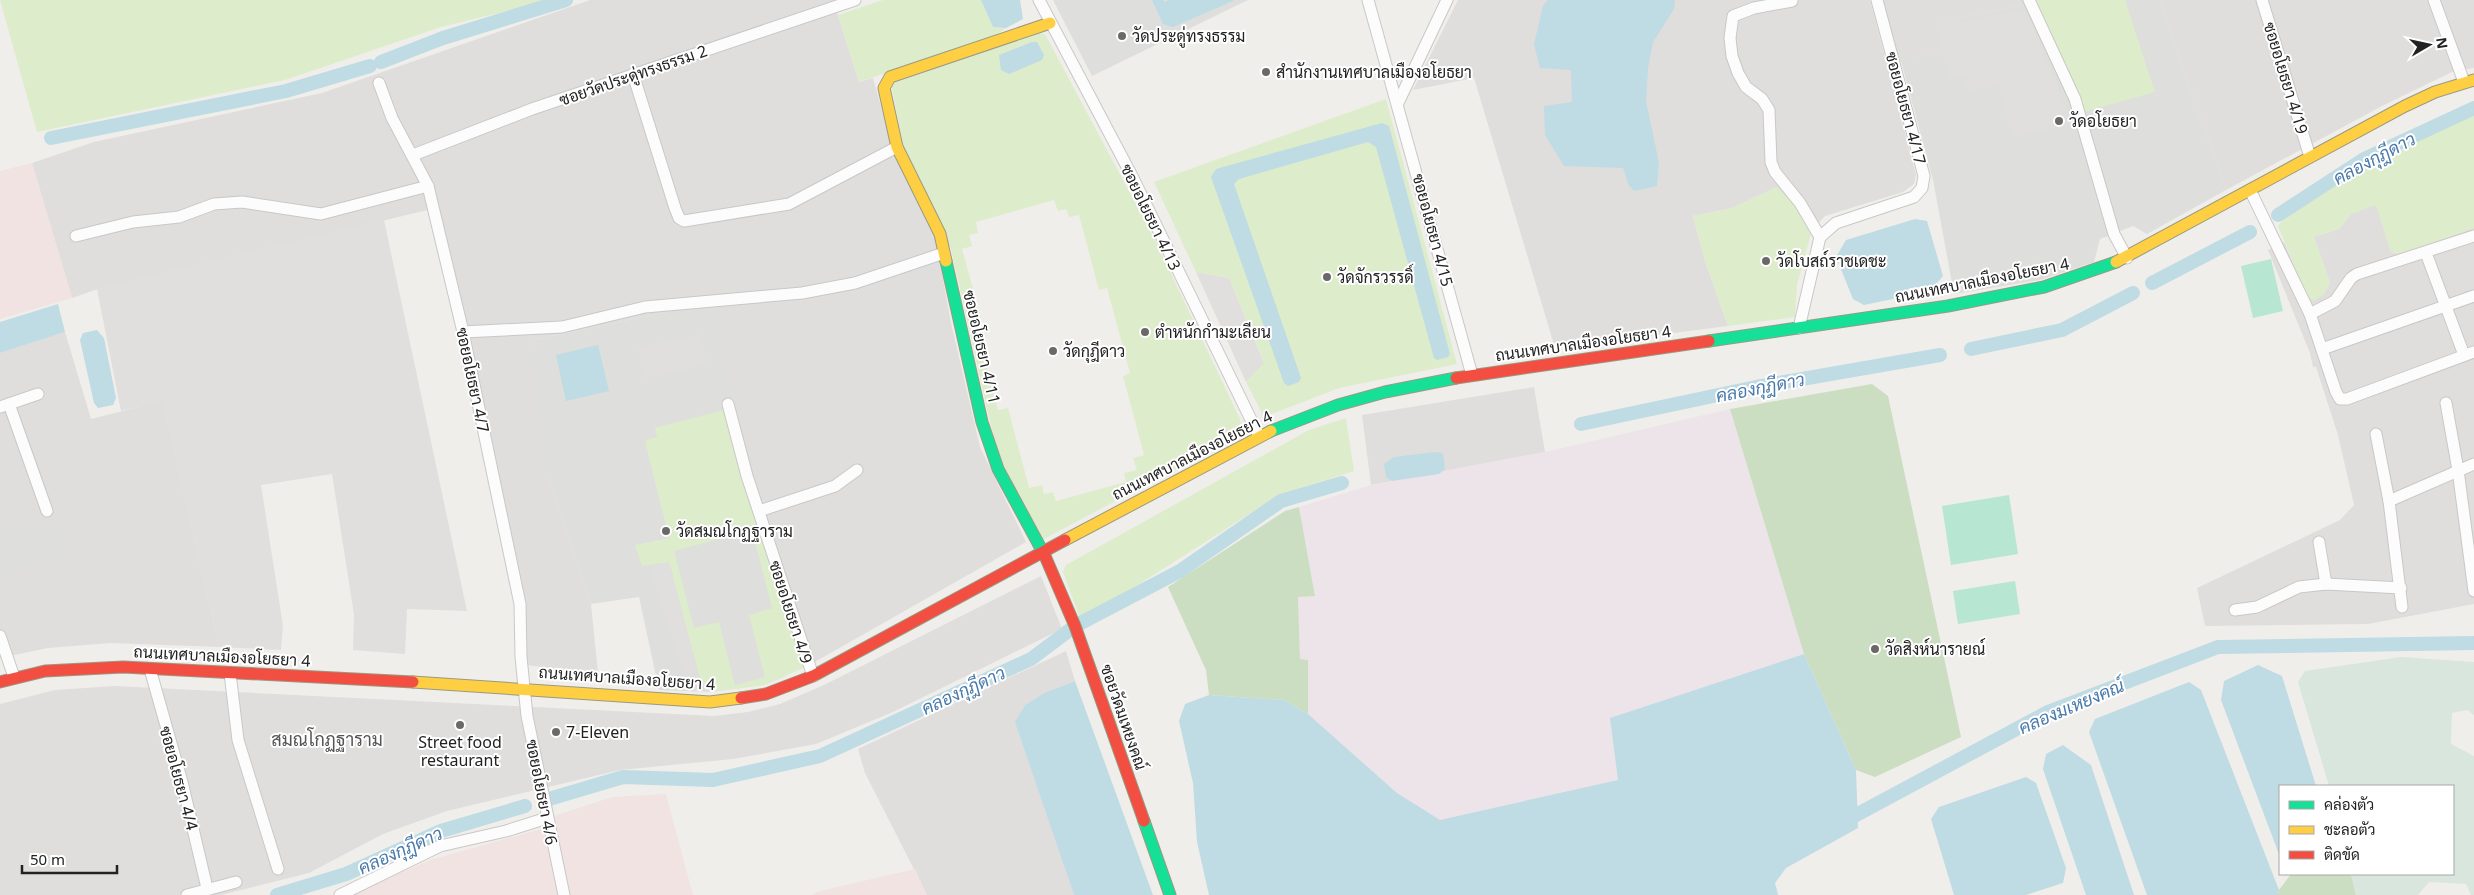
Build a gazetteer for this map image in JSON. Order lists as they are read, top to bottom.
{
  "streets": {
    "street": [
      "ซอยวัดประดู่ทรงธรรม 2",
      "ซอยอโยธยา 4/19",
      "ซอยอโยธยา 4/17",
      "ซอยอโยธยา 4/13",
      "ซอยอโยธยา 4/15",
      "ถนนเทศบาลเมืองอโยธยา 4",
      "ซอยอโยธยา 4/11",
      "ซอยอโยธยา 4/7",
      "ซอยอโยธยา 4/9",
      "ซอยวัดมเหยงคณ์",
      "ซอยอโยธยา 4/4",
      "ซอยอโยธยา 4/6"
    ]
  },
  "crossings": [
    ["ซอยวัดประดู่ทรงธรรม 2", "ซอยอโยธยา 4/7"],
    ["ซอยอโยธยา 4/19", "ถนนเทศบาลเมืองอโยธยา 4"],
    ["ซอยอโยธยา 4/13", "ถนนเทศบาลเมืองอโยธยา 4"],
    ["ซอยอโยธยา 4/13", "ซอยอโยธยา 4/11"],
    ["ซอยอโยธยา 4/15", "ถนนเทศบาลเมืองอโยธยา 4"],
    ["ถนนเทศบาลเมืองอโยธยา 4", "ซอยอโยธยา 4/11"],
    ["ถนนเทศบาลเมืองอโยธยา 4", "ซอยอโยธยา 4/7"],
    ["ถนนเทศบาลเมืองอโยธยา 4", "ซอยอโยธยา 4/9"],
    ["ถนนเทศบาลเมืองอโยธยา 4", "ซอยวัดมเหยงคณ์"],
    ["ถนนเทศบาลเมืองอโยธยา 4", "ซอยอโยธยา 4/4"],
    ["ถนนเทศบาลเมืองอโยธยา 4", "ซอยอโยธยา 4/6"],
    ["ซอยอโยธยา 4/11", "ซอยวัดมเหยงคณ์"],
    ["ซอยอโยธยา 4/7", "ซอยอโยธยา 4/6"]
  ],
  "districts": ["สมณโกฏฐาราม"],
  "water": ["คลองกุฎีดาว", "คลองมเหยงคณ์"],
  "places": [
    "วัดประดู่ทรงธรรม",
    "สำนักงานเทศบาลเมืองอโยธยา",
    "วัดอโยธยา",
    "วัดโบสถ์ราชเดชะ",
    "วัดจักรวรรดิ์",
    "ตำหนักกำมะเลียน",
    "วัดกุฎีดาว",
    "วัดสมณโกฏฐาราม",
    "วัดสิงห์นารายณ์",
    "Street food restaurant",
    "7-Eleven"
  ],
  "legend": ["คล่องตัว", "ชะลอตัว", "ติดขัด"],
  "scale_bar": "50 m",
  "north": "right"
}
